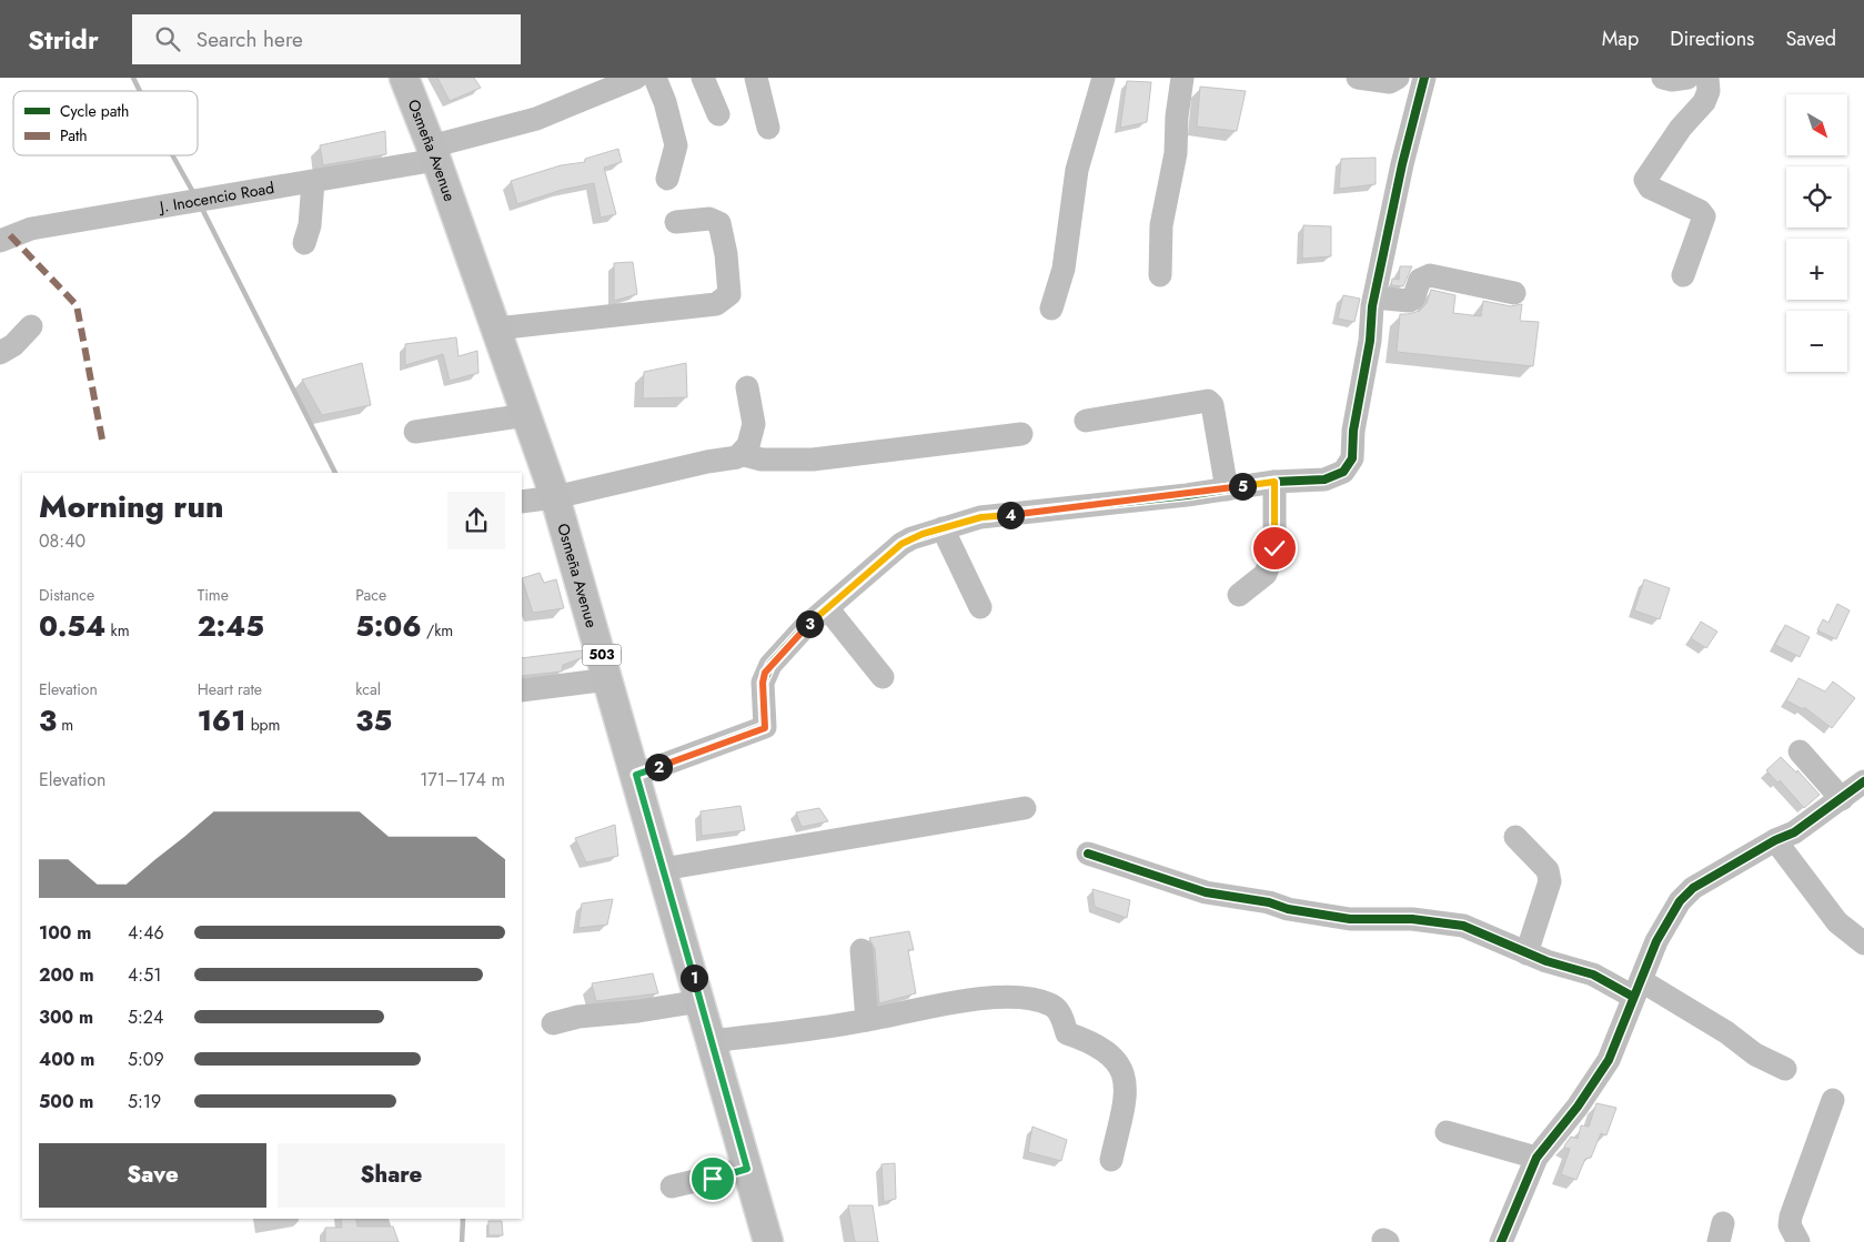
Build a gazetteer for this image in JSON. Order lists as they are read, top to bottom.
{
  "streets": {
    "main road": ["Osmeña Avenue", "503"],
    "street": ["J. Inocencio Road"]
  },
  "crossings": [
    ["Osmeña Avenue", "J. Inocencio Road"]
  ],
  "legend": ["Cycle path", "Path"],
  "north": "bottom right",
  "page": {
    "header": "Stridr",
    "search": "Search here",
    "nav": ["Map", "Directions", "Saved"],
    "map_buttons": ["+", "−"],
    "pins": [
      "5",
      "4",
      "3",
      "2",
      "1"
    ],
    "heading": ["Morning run", "08:40"],
    "stats": [
      ["Distance", "0.54 km"],
      ["Time", "2:45"],
      ["Pace", "5:06 /km"],
      ["Elevation", "3 m"],
      ["Heart rate", "161 bpm"],
      ["kcal", "35"]
    ],
    "chart": ["Elevation", "171–174 m"],
    "list": [
      {
        "name": "100 m",
        "note": "4:46"
      },
      {
        "name": "200 m",
        "note": "4:51"
      },
      {
        "name": "300 m",
        "note": "5:24"
      },
      {
        "name": "400 m",
        "note": "5:09"
      },
      {
        "name": "500 m",
        "note": "5:19"
      }
    ],
    "buttons": ["Save", "Share"]
  }
}
